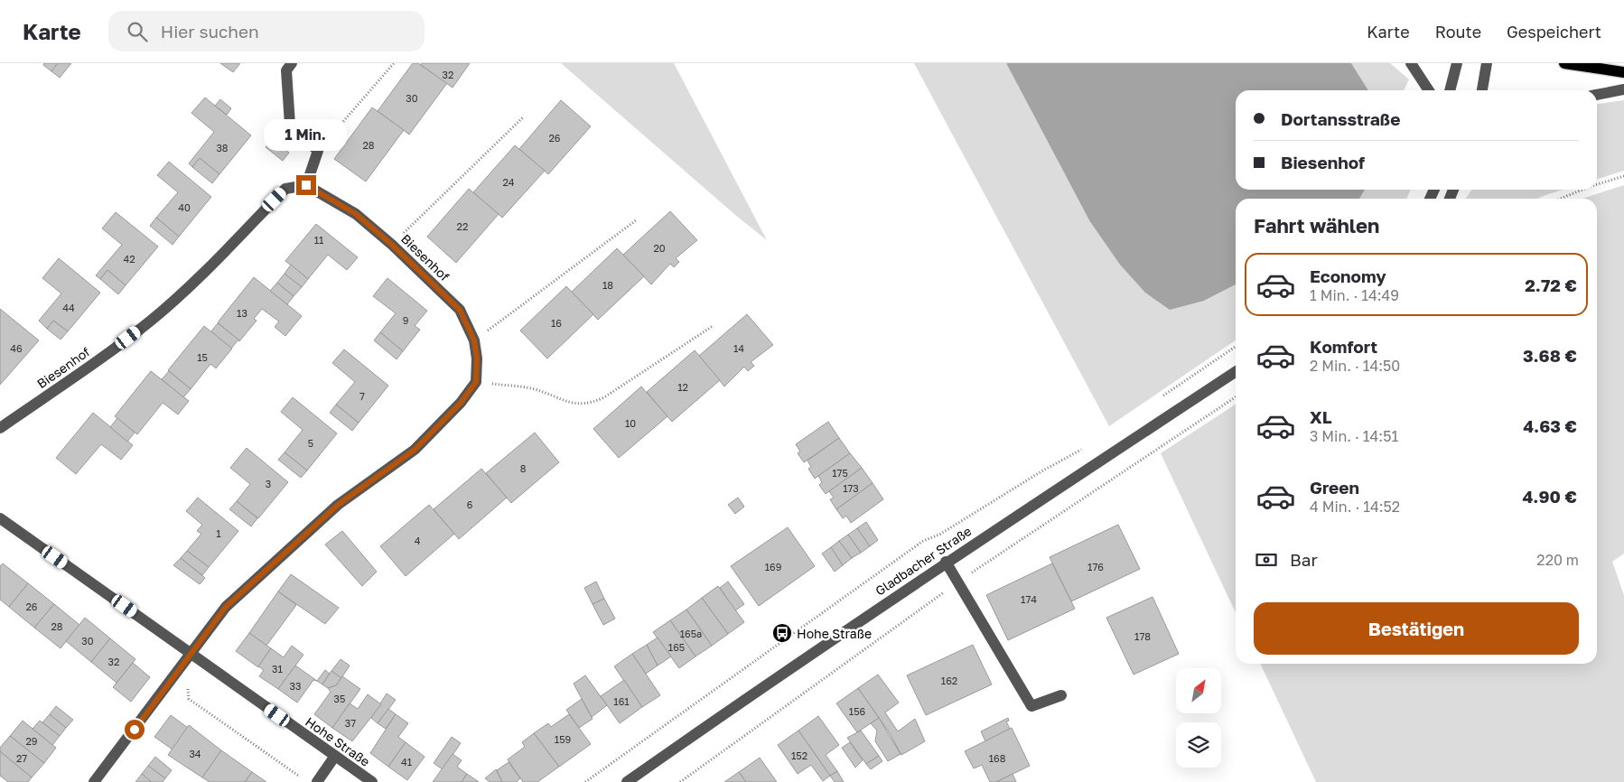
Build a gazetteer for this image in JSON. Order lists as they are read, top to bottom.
{
  "streets": {
    "street": ["Biesenhof", "Gladbacher Straße", "Hohe Straße"]
  },
  "places": {
    "bus stop": ["Hohe Straße"]
  },
  "house_numbers": [
    "32",
    "30",
    "26",
    "28",
    "38",
    "24",
    "40",
    "22",
    "11",
    "20",
    "42",
    "18",
    "44",
    "13",
    "9",
    "16",
    "46",
    "14",
    "15",
    "12",
    "7",
    "10",
    "5",
    "8",
    "175",
    "3",
    "173",
    "6",
    "1",
    "4",
    "169",
    "176",
    "174",
    "26",
    "28",
    "165a",
    "178",
    "30",
    "165",
    "32",
    "31",
    "162",
    "33",
    "35",
    "161",
    "156",
    "37",
    "159",
    "29",
    "34",
    "152",
    "27",
    "168",
    "41"
  ],
  "north": "top right",
  "page": {
    "header": "Karte",
    "search": "Hier suchen",
    "nav": ["Karte", "Route", "Gespeichert"],
    "banner": ["Dortansstraße", "Biesenhof"],
    "bubble": "1 Min.",
    "heading": "Fahrt wählen",
    "list": [
      {
        "name": "Economy",
        "note": "1 Min. · 14:49",
        "value": "2.72 €"
      },
      {
        "name": "Komfort",
        "note": "2 Min. · 14:50",
        "value": "3.68 €"
      },
      {
        "name": "XL",
        "note": "3 Min. · 14:51",
        "value": "4.63 €"
      },
      {
        "name": "Green",
        "note": "4 Min. · 14:52",
        "value": "4.90 €"
      }
    ],
    "pay": ["Bar", "220 m"],
    "buttons": "Bestätigen"
  }
}
